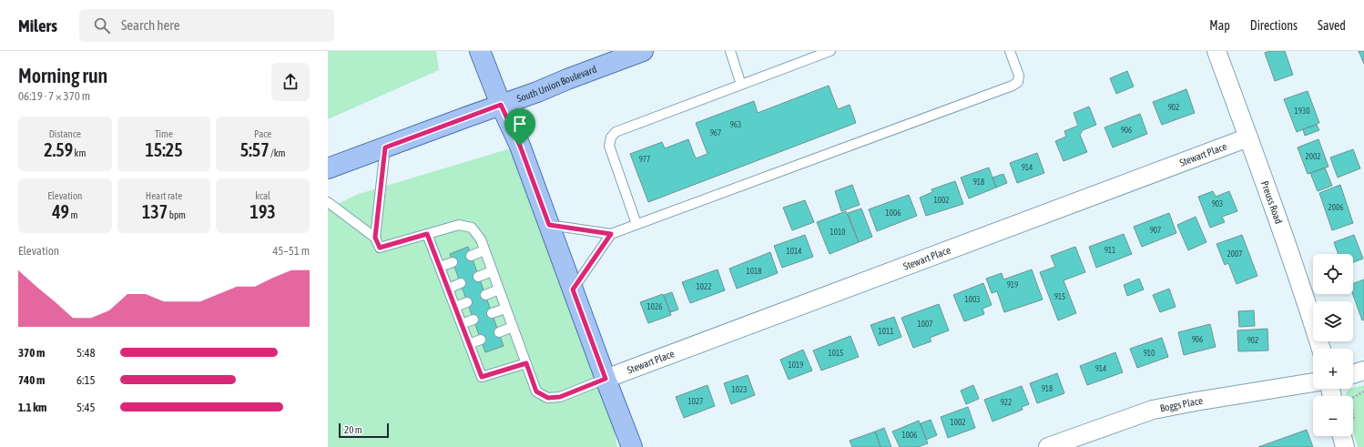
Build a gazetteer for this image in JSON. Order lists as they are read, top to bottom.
{
  "streets": {
    "main road": ["South Union Boulevard"],
    "street": ["Stewart Place", "Preuss Road", "Boggs Place"]
  },
  "crossings": [
    ["Stewart Place", "Preuss Road"]
  ],
  "house_numbers": [
    "902",
    "1930",
    "963",
    "906",
    "967",
    "2002",
    "977",
    "914",
    "918",
    "1002",
    "903",
    "2006",
    "1006",
    "907",
    "1010",
    "911",
    "1014",
    "2007",
    "1018",
    "919",
    "1022",
    "915",
    "1003",
    "1026",
    "1007",
    "1011",
    "906",
    "902",
    "1015",
    "910",
    "1019",
    "914",
    "918",
    "1023",
    "1027",
    "922",
    "1002",
    "1006"
  ],
  "scale_bar": "20 m",
  "page": {
    "header": "Milers",
    "search": "Search here",
    "nav": ["Map", "Directions", "Saved"],
    "heading": ["Morning run", "06:19 · 7 × 370 m"],
    "stats": [
      ["Distance", "2.59 km"],
      ["Time", "15:25"],
      ["Pace", "5:57 /km"],
      ["Elevation", "49 m"],
      ["Heart rate", "137 bpm"],
      ["kcal", "193"]
    ],
    "chart": ["Elevation", "45–51 m"],
    "map_buttons": ["+", "−"],
    "list": [
      {
        "name": "370 m",
        "note": "5:48"
      },
      {
        "name": "740 m",
        "note": "6:15"
      },
      {
        "name": "1.1 km",
        "note": "5:45"
      }
    ],
    "scale": "20 m"
  }
}
